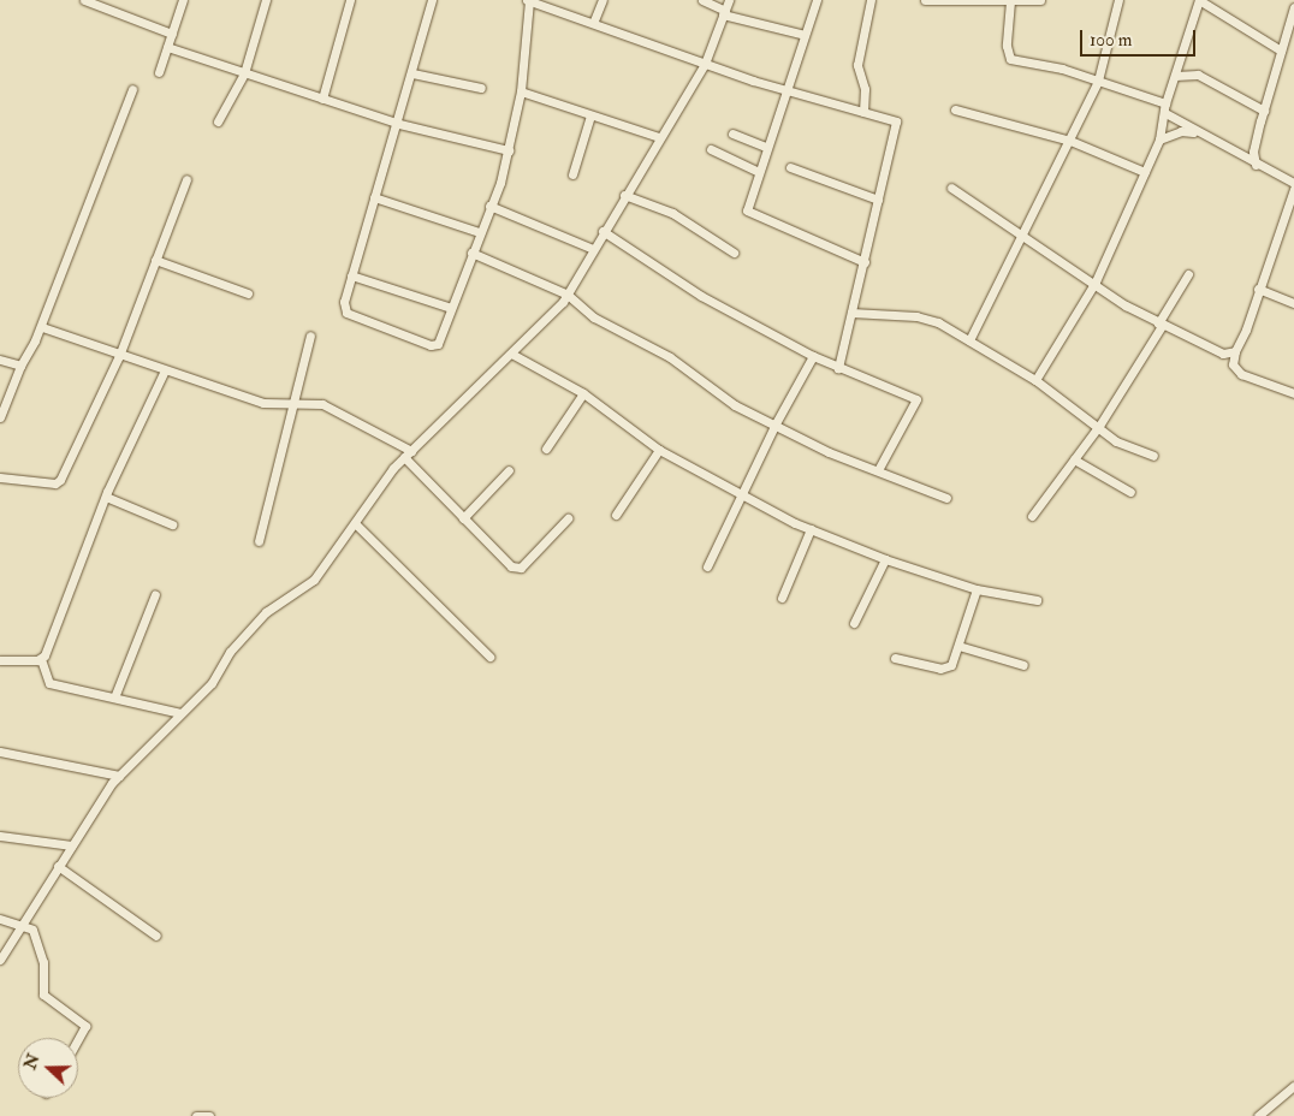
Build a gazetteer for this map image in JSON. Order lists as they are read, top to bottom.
{
  "scale_bar": "100 m",
  "north": "left"
}
